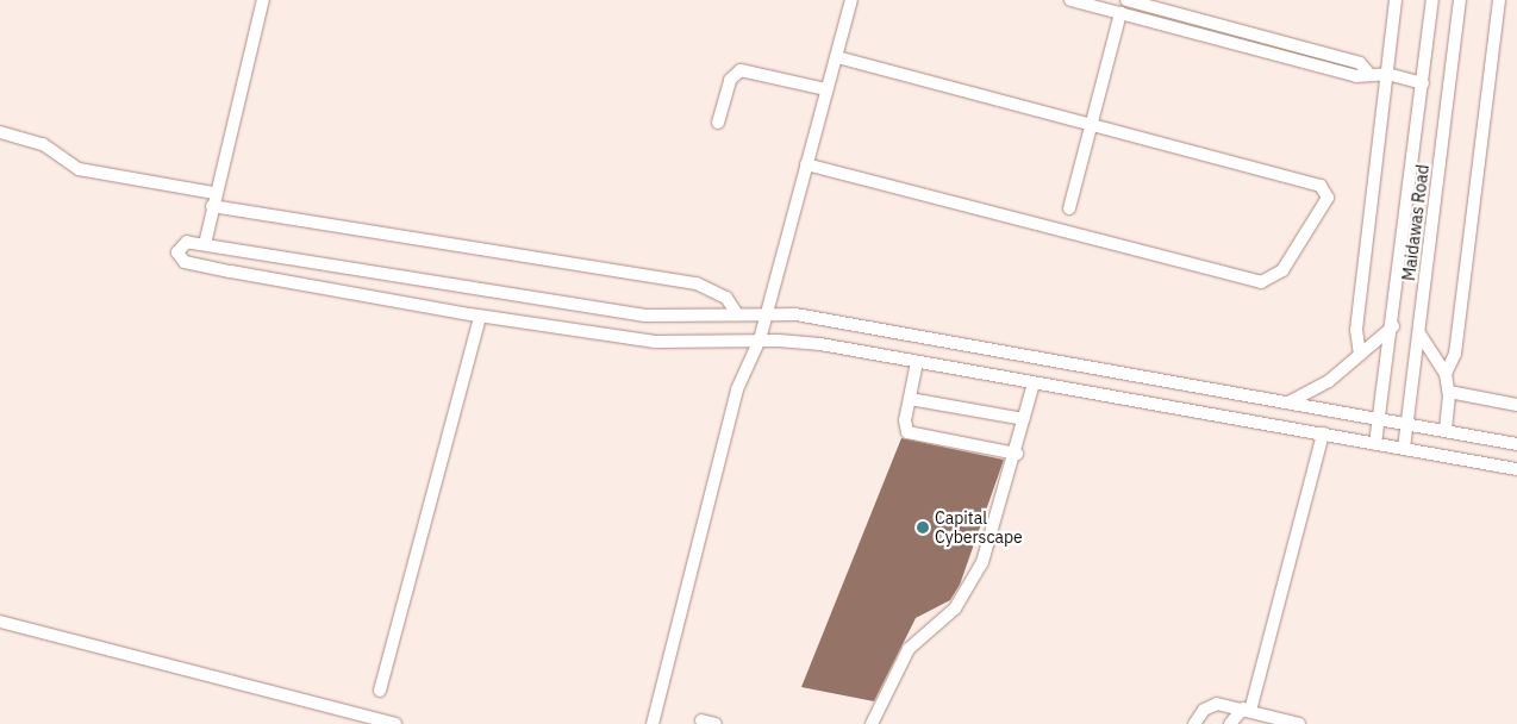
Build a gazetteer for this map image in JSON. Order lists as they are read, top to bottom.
{
  "streets": {
    "street": ["Maidawas Road"]
  },
  "places": ["Capital Cyberscape"]
}
